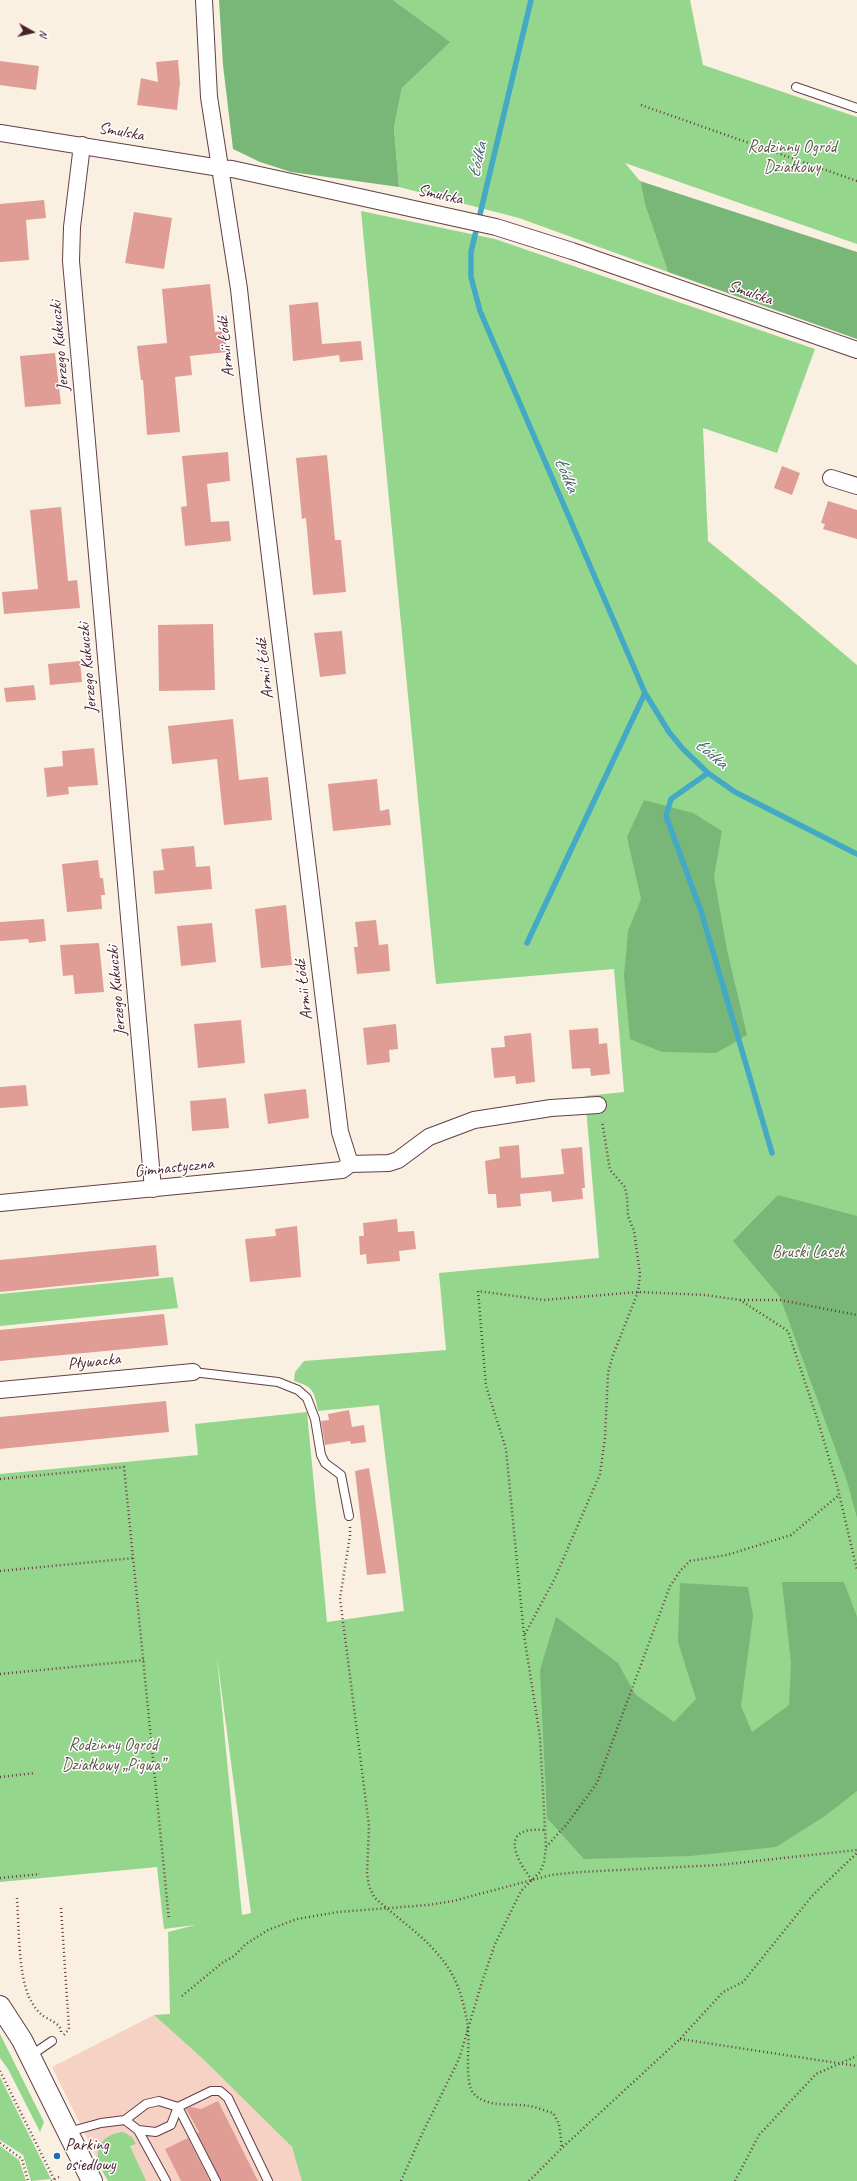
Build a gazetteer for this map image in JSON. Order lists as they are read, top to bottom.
{
  "streets": {
    "street": [
      "Smulska",
      "Jerzego Kukuczki",
      "Armii Łódź",
      "Gimnastyczna",
      "Pływacka"
    ]
  },
  "crossings": [
    ["Smulska", "Jerzego Kukuczki"],
    ["Smulska", "Armii Łódź"],
    ["Jerzego Kukuczki", "Gimnastyczna"],
    ["Armii Łódź", "Gimnastyczna"]
  ],
  "water": ["Łódka"],
  "parks": ["Rodzinny Ogród Działkowy", "Bruski Lasek", "Rodzinny Ogród Działkowy „Pigwa”"],
  "places": ["Parking osiedlowy"],
  "north": "right"
}
